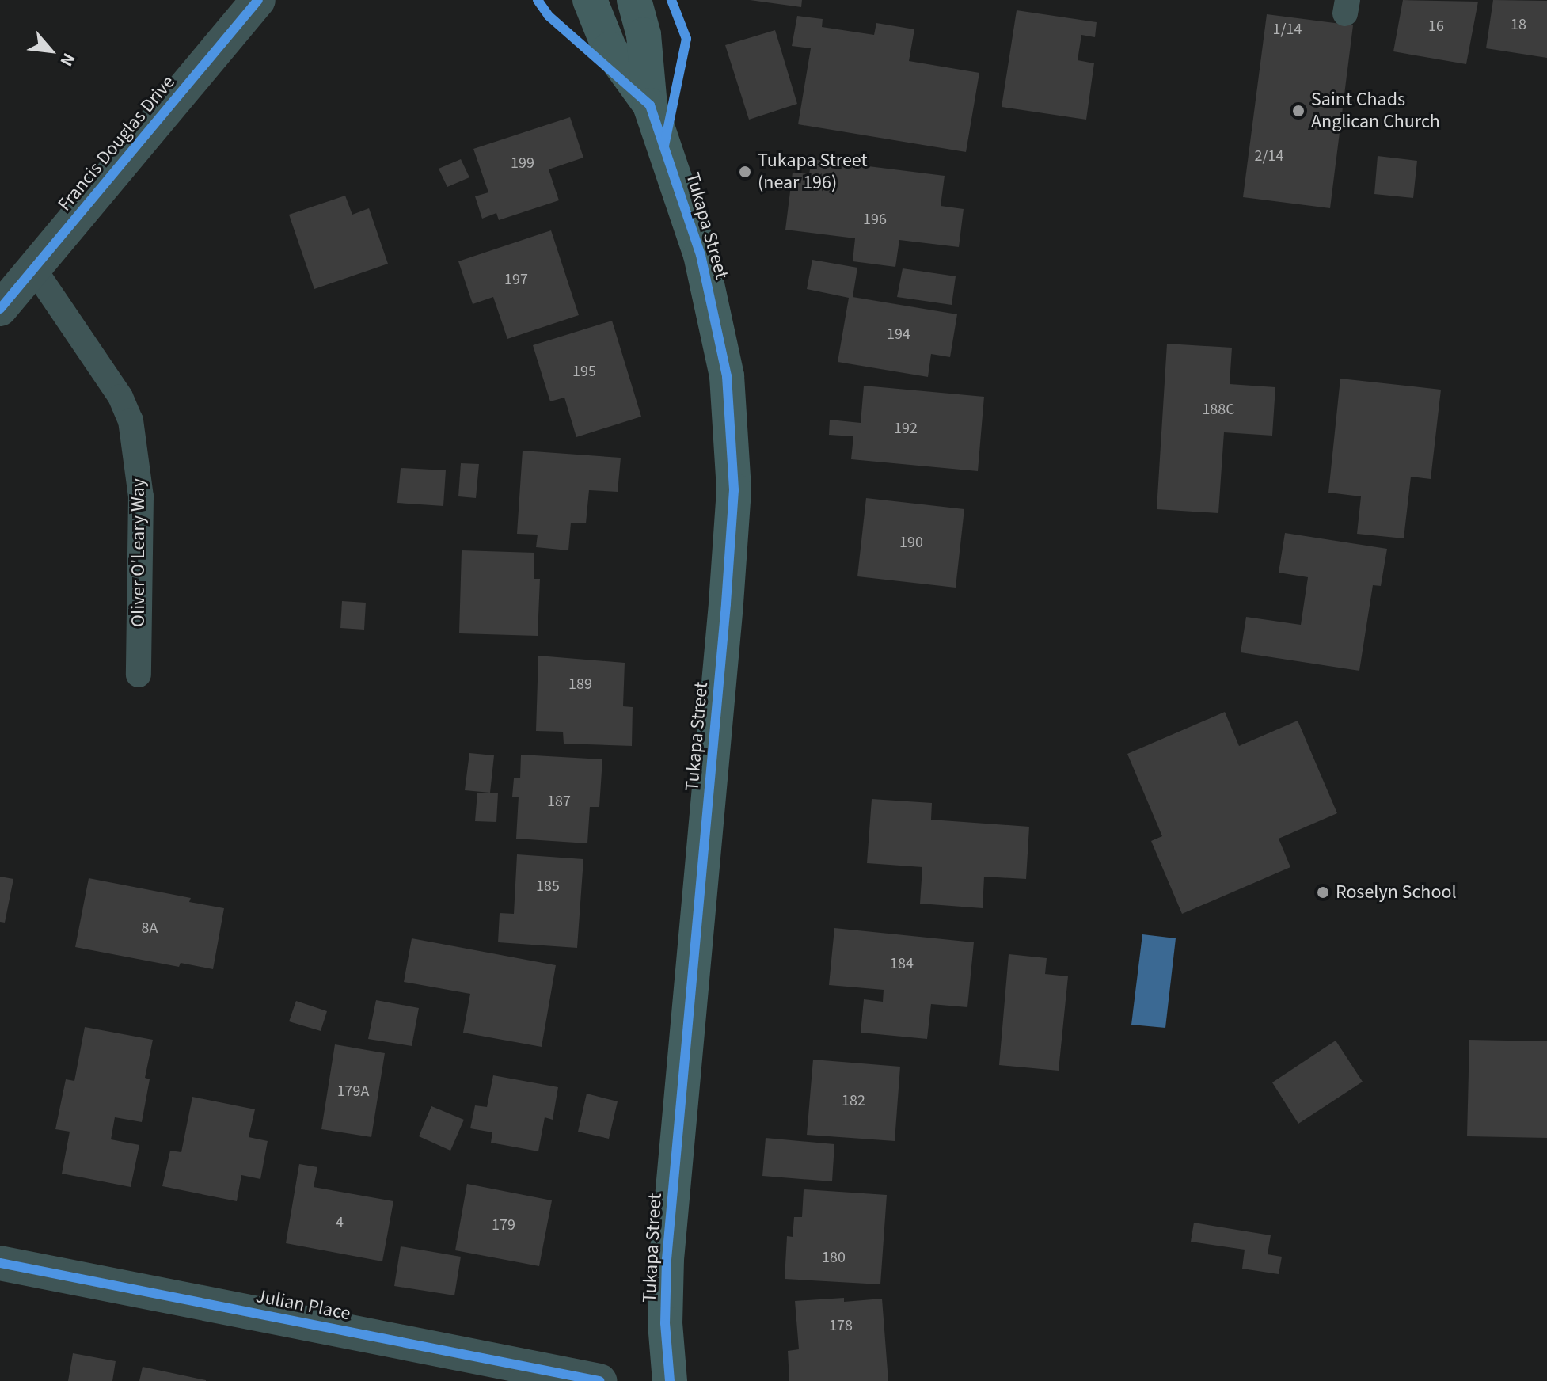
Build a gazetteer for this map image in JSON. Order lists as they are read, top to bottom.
{
  "streets": {
    "main road": ["Tukapa Street"],
    "street": ["Francis Douglas Drive", "Julian Place"],
    "lane": ["Oliver O'Leary Way"]
  },
  "crossings": [
    ["Francis Douglas Drive", "Oliver O'Leary Way"]
  ],
  "places": ["Saint Chads Anglican Church", "Tukapa Street (near 196)", "Roselyn School"],
  "house_numbers": [
    "18",
    "16",
    "1/14",
    "2/14",
    "199",
    "196",
    "197",
    "194",
    "195",
    "188C",
    "192",
    "190",
    "189",
    "187",
    "185",
    "8A",
    "184",
    "179A",
    "182",
    "4",
    "179",
    "180",
    "178"
  ],
  "north": "bottom right"
}
